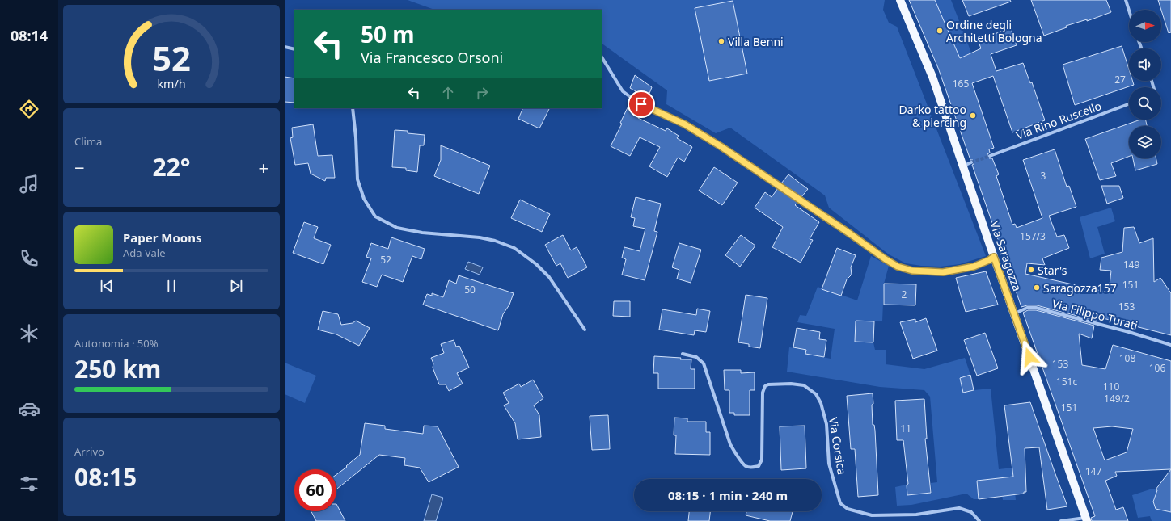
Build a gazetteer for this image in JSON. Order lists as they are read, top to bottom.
{
  "streets": {
    "main road": ["Via Saragozza"],
    "street": ["Via Rino Ruscello", "Via Filippo Turati", "Via Corsica"]
  },
  "crossings": [
    ["Via Saragozza", "Via Filippo Turati"]
  ],
  "places": [
    "Ordine degli Architetti Bologna",
    "Villa Benni",
    "Darko tattoo & piercing",
    "Star's",
    "Saragozza157"
  ],
  "house_numbers": [
    "27",
    "165",
    "3",
    "157/3",
    "52",
    "149",
    "151",
    "50",
    "2",
    "153",
    "108",
    "153",
    "106",
    "151c",
    "110",
    "149/2",
    "151",
    "11",
    "147"
  ],
  "north": "right",
  "page": {
    "tabs": "08:14",
    "turn": ["50 m", "Via Francesco Orsoni"],
    "tile": [
      "Clima",
      ["Autonomia · 50%", "250 km"],
      ["Arrivo", "08:15"]
    ],
    "heat": ["−", "22°", "+"],
    "song": ["Paper Moons", "Ada Vale"],
    "limit": "60",
    "trip": "08:15 · 1 min · 240 m",
    "gauge": ["52", "km/h"]
  }
}
